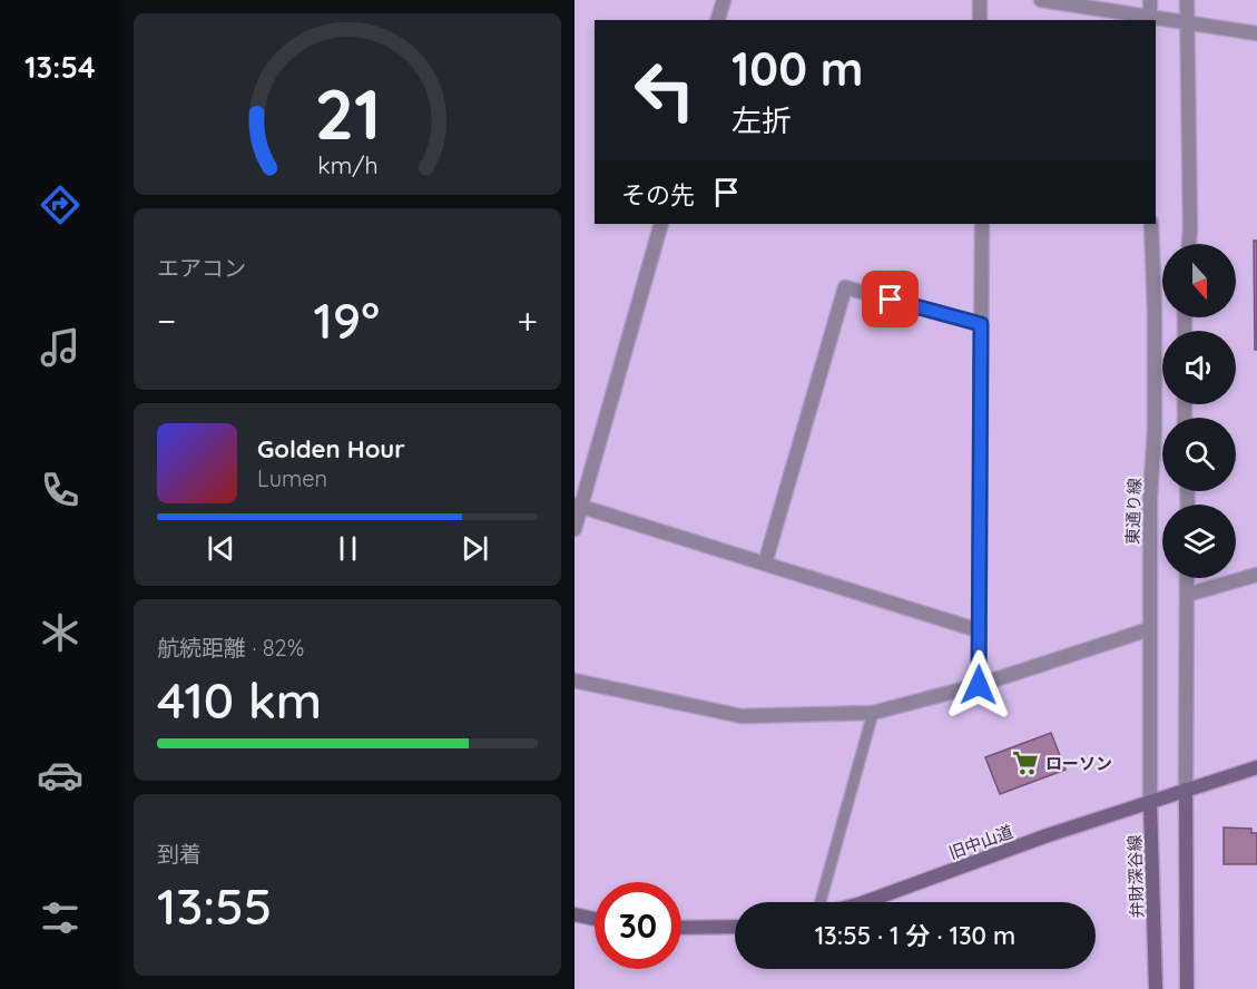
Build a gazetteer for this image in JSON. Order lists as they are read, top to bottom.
{
  "streets": {
    "main road": ["旧中山道", "弁財深谷線"],
    "street": ["東通り線"]
  },
  "crossings": [
    ["東通り線", "旧中山道"],
    ["東通り線", "弁財深谷線"],
    ["旧中山道", "弁財深谷線"]
  ],
  "places": {
    "supermarket": ["ローソン"]
  },
  "north": "bottom",
  "page": {
    "tabs": "13:54",
    "turn": ["100 m", "左折"],
    "then": "その先",
    "tile": [
      "エアコン",
      ["航続距離 · 82%", "410 km"],
      ["到着", "13:55"]
    ],
    "heat": ["−", "19°", "+"],
    "song": ["Golden Hour", "Lumen"],
    "limit": "30",
    "trip": "13:55 · 1 分 · 130 m",
    "gauge": ["21", "km/h"]
  }
}
